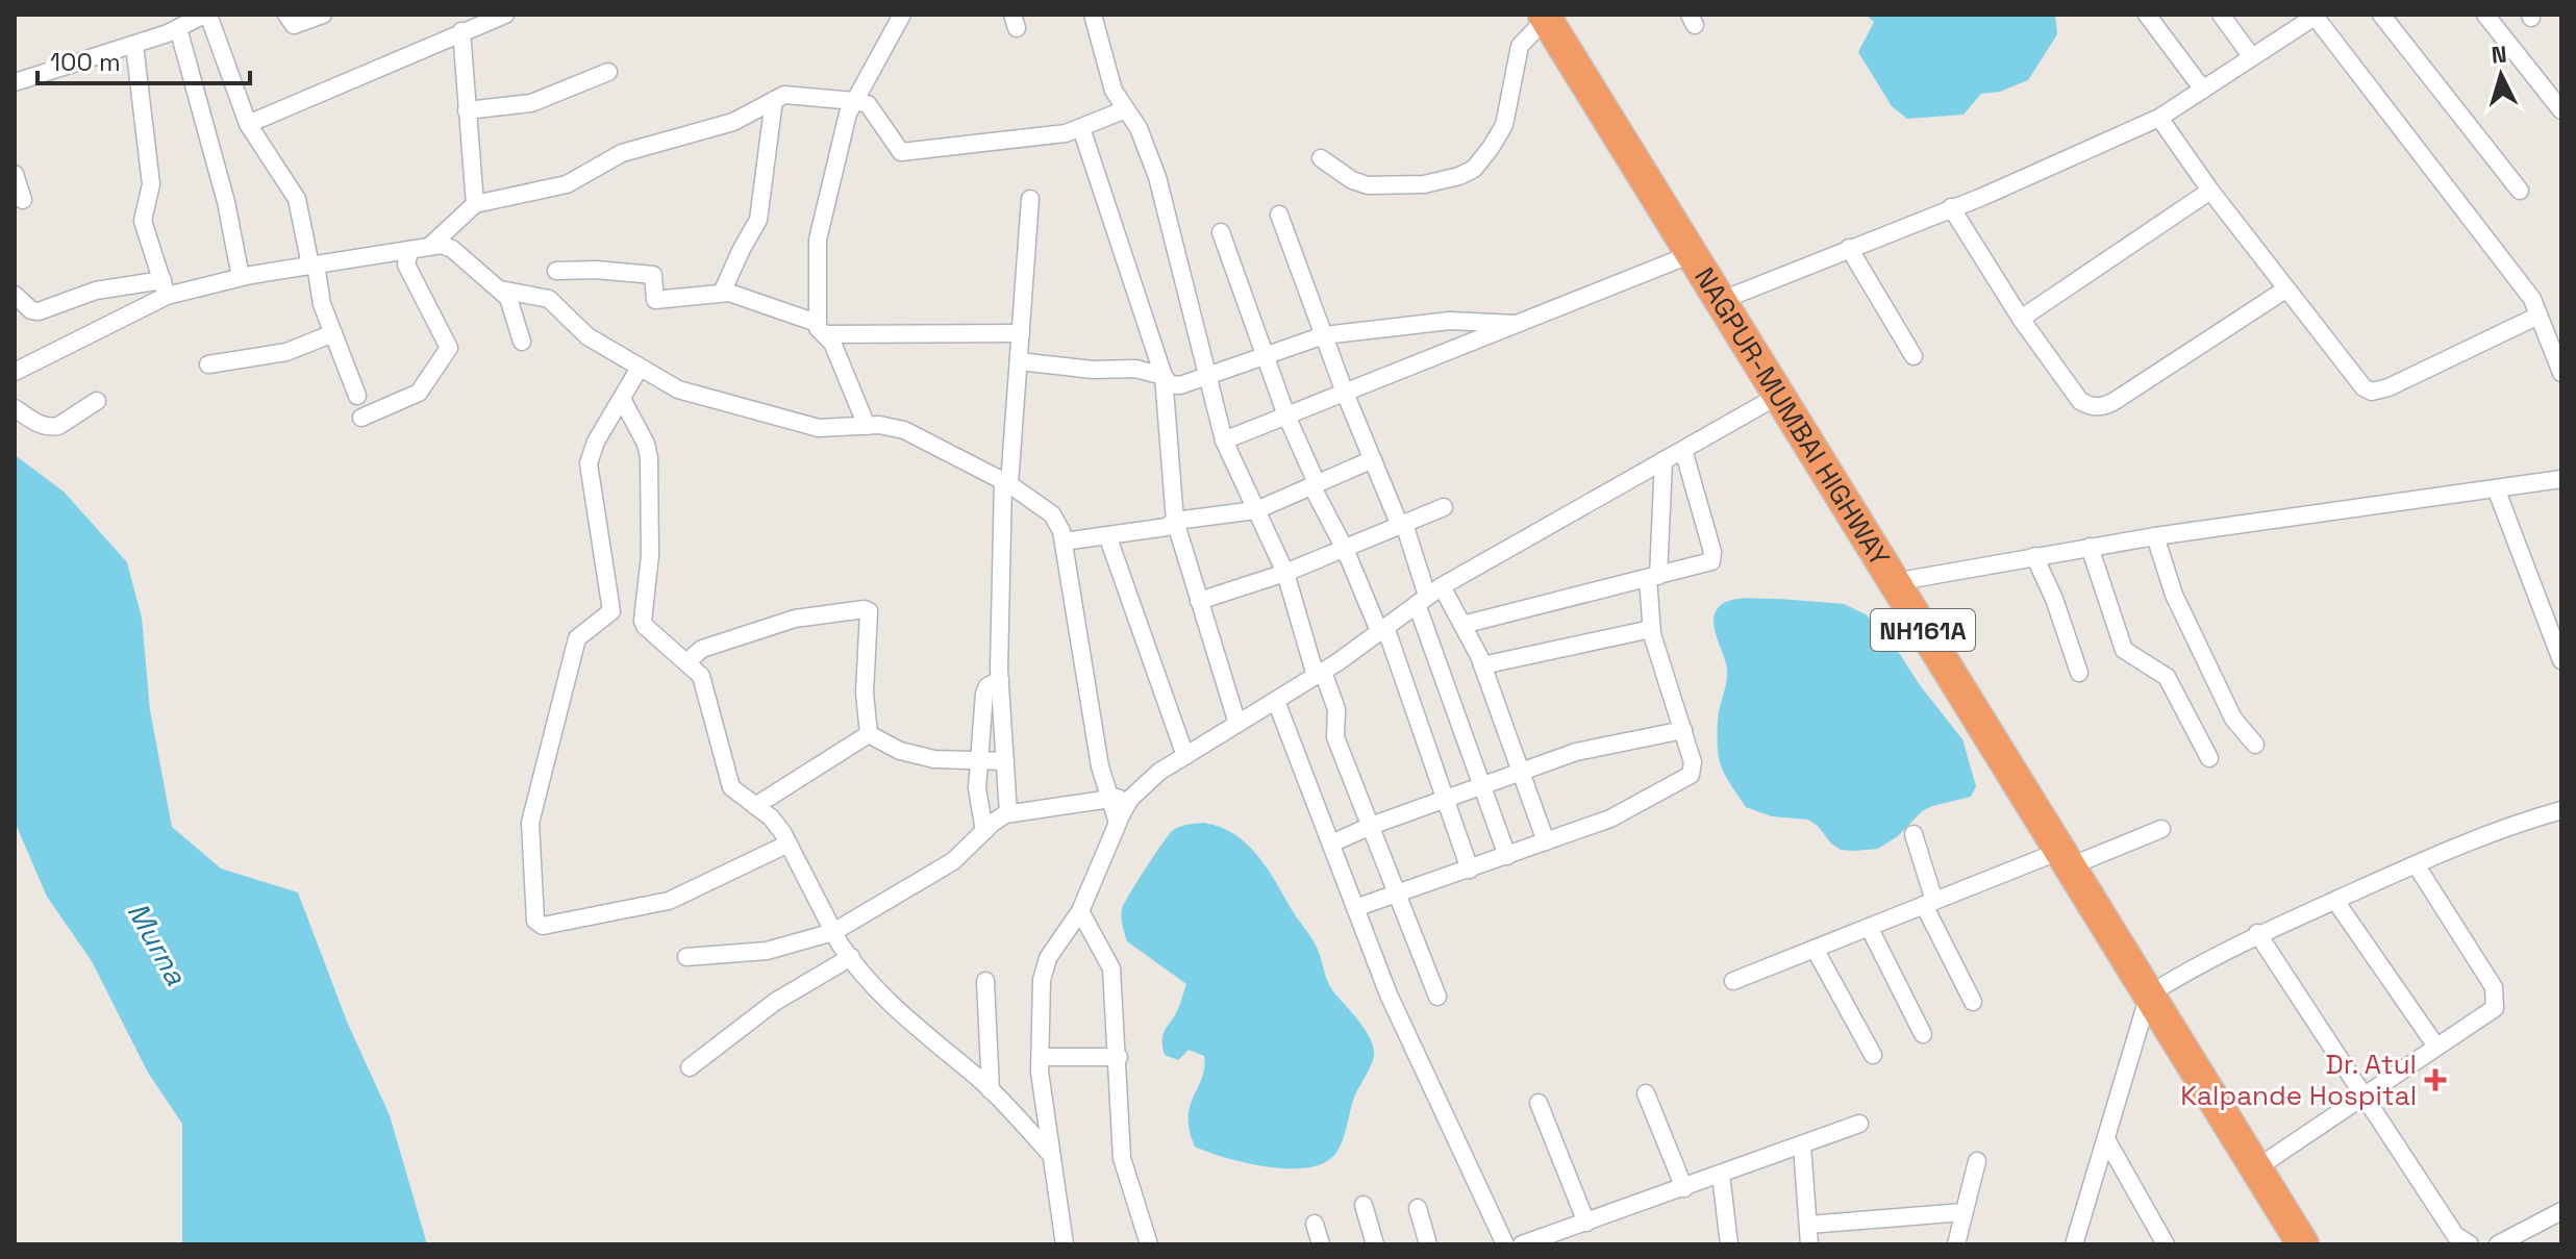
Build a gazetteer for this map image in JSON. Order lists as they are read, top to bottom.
{
  "streets": {
    "highway": ["NAGPUR-MUMBAI HIGHWAY", "NH161A"]
  },
  "water": ["Murna"],
  "places": {
    "health": ["Dr. Atul Kalpande Hospital"]
  },
  "scale_bar": "100 m",
  "north": "top"
}
